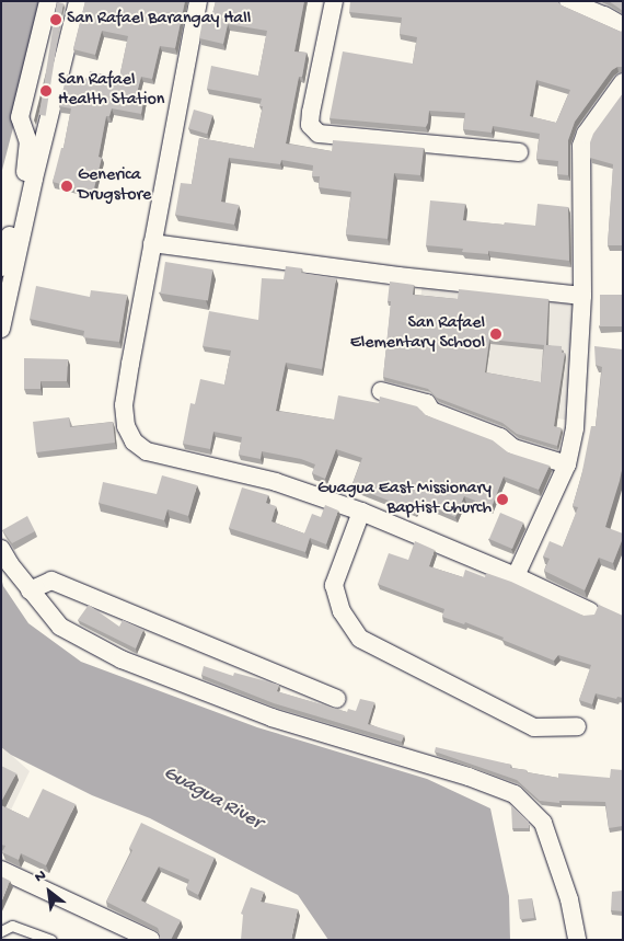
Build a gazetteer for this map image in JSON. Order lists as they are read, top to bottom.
{
  "water": ["Guagua River"],
  "places": [
    "San Rafael Barangay Hall",
    "San Rafael Health Station",
    "Generica Drugstore",
    "San Rafael Elementary School",
    "Guagua East Missionary Baptist Church"
  ],
  "north": "top left"
}
